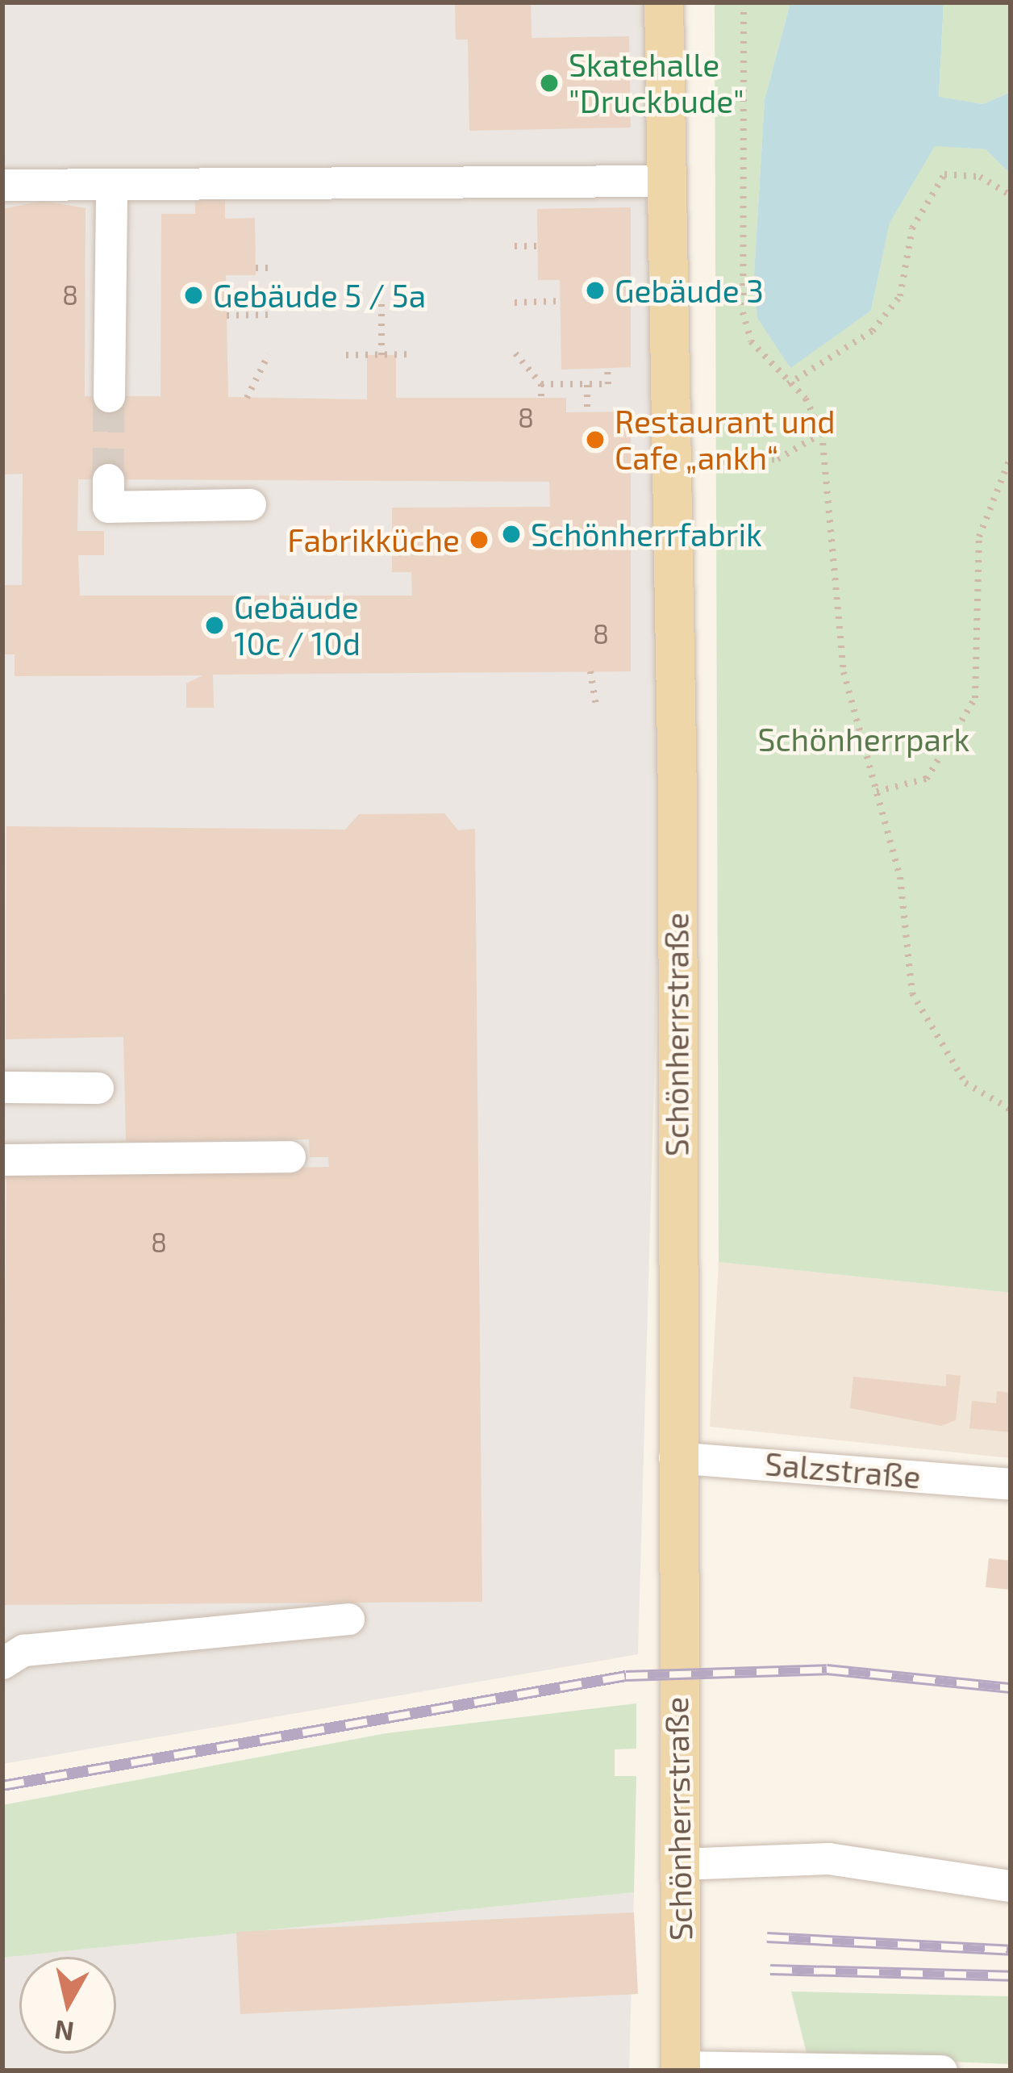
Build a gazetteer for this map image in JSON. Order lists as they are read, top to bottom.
{
  "streets": {
    "main road": ["Schönherrstraße"],
    "street": ["Salzstraße"]
  },
  "crossings": [
    ["Schönherrstraße", "Salzstraße"]
  ],
  "parks": ["Schönherrpark"],
  "places": [
    "Skatehalle \"Druckbude\"",
    "Gebäude 3",
    "Gebäude 5 / 5a",
    "Restaurant und Cafe „ankh“",
    "Schönherrfabrik",
    "Fabrikküche",
    "Gebäude 10c / 10d"
  ],
  "house_numbers": [
    "8",
    "8",
    "8",
    "8"
  ],
  "north": "bottom"
}
